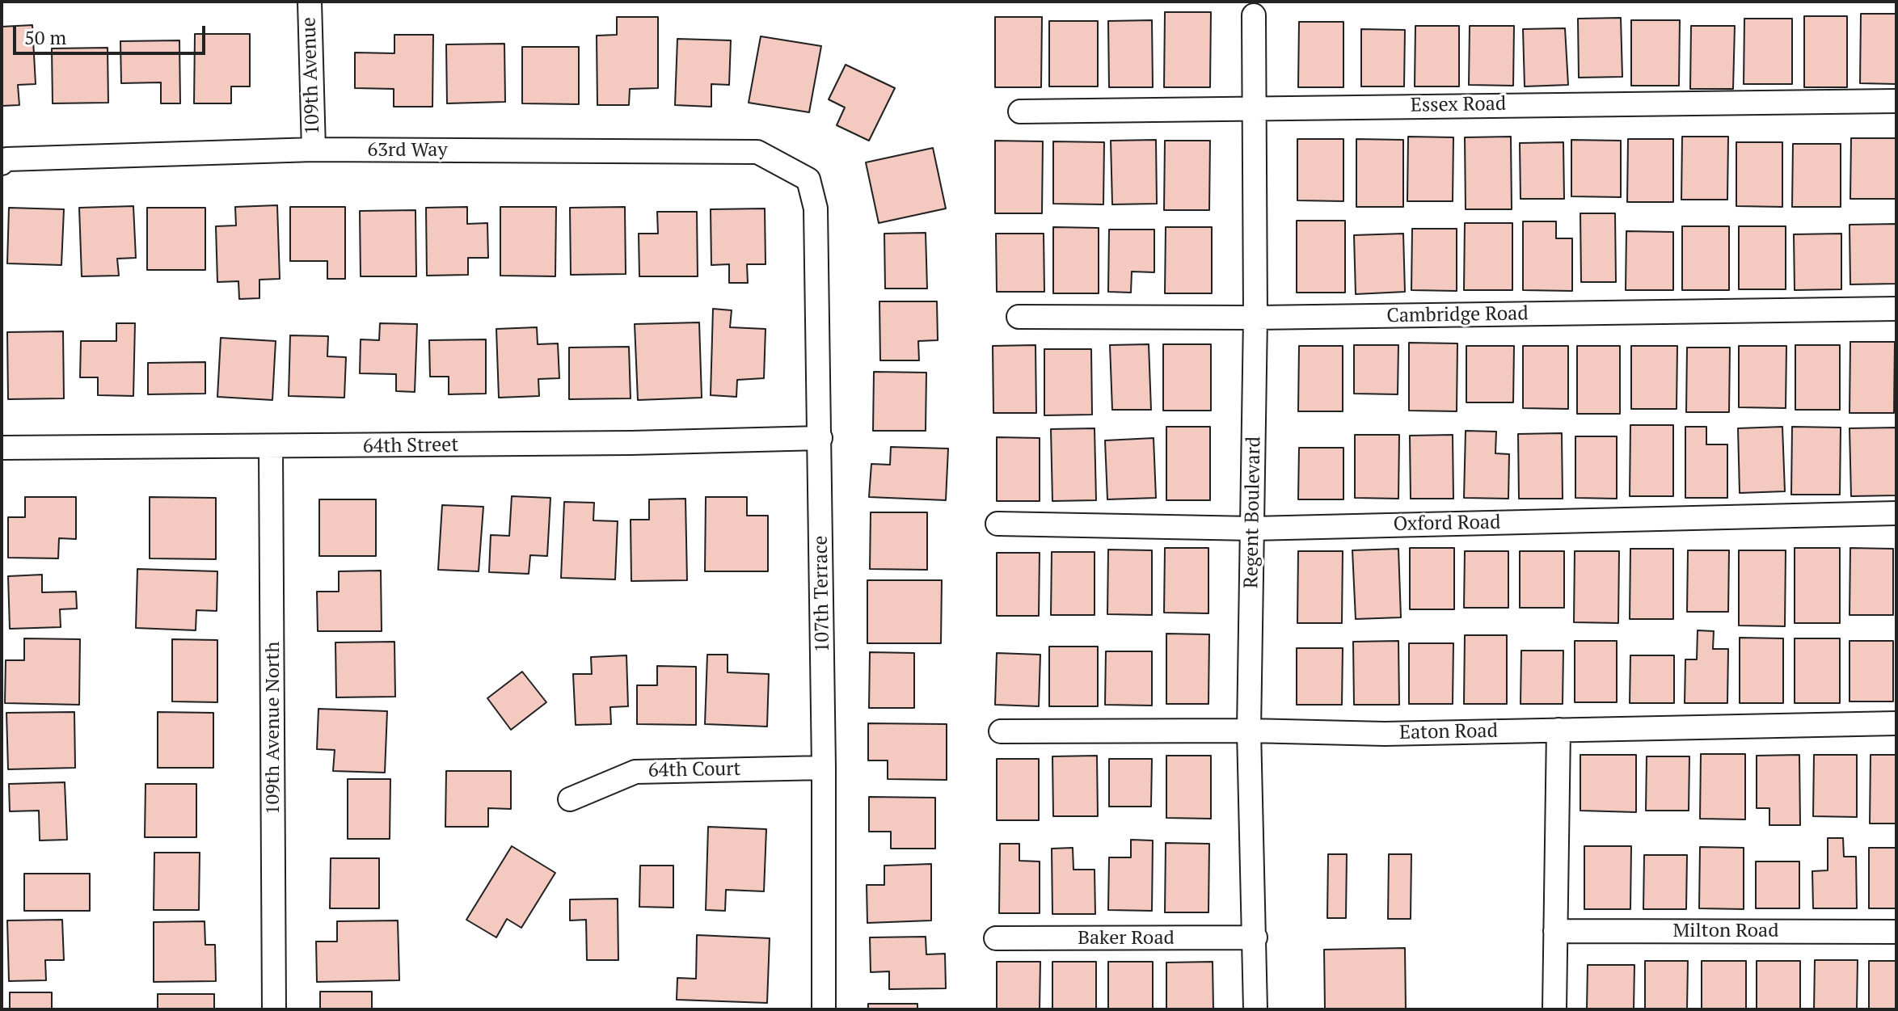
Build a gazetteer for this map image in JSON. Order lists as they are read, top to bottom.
{
  "streets": {
    "street": [
      "109th Avenue",
      "Essex Road",
      "63rd Way",
      "Cambridge Road",
      "64th Street",
      "Regent Boulevard",
      "Oxford Road",
      "107th Terrace",
      "109th Avenue North",
      "Eaton Road",
      "64th Court",
      "Milton Road",
      "Baker Road"
    ]
  },
  "crossings": [
    ["109th Avenue", "63rd Way"],
    ["Essex Road", "Regent Boulevard"],
    ["63rd Way", "107th Terrace"],
    ["Cambridge Road", "Regent Boulevard"],
    ["64th Street", "107th Terrace"],
    ["64th Street", "109th Avenue North"],
    ["Regent Boulevard", "Oxford Road"],
    ["Regent Boulevard", "Eaton Road"],
    ["Regent Boulevard", "Baker Road"],
    ["107th Terrace", "64th Court"]
  ],
  "scale_bar": "50 m"
}
